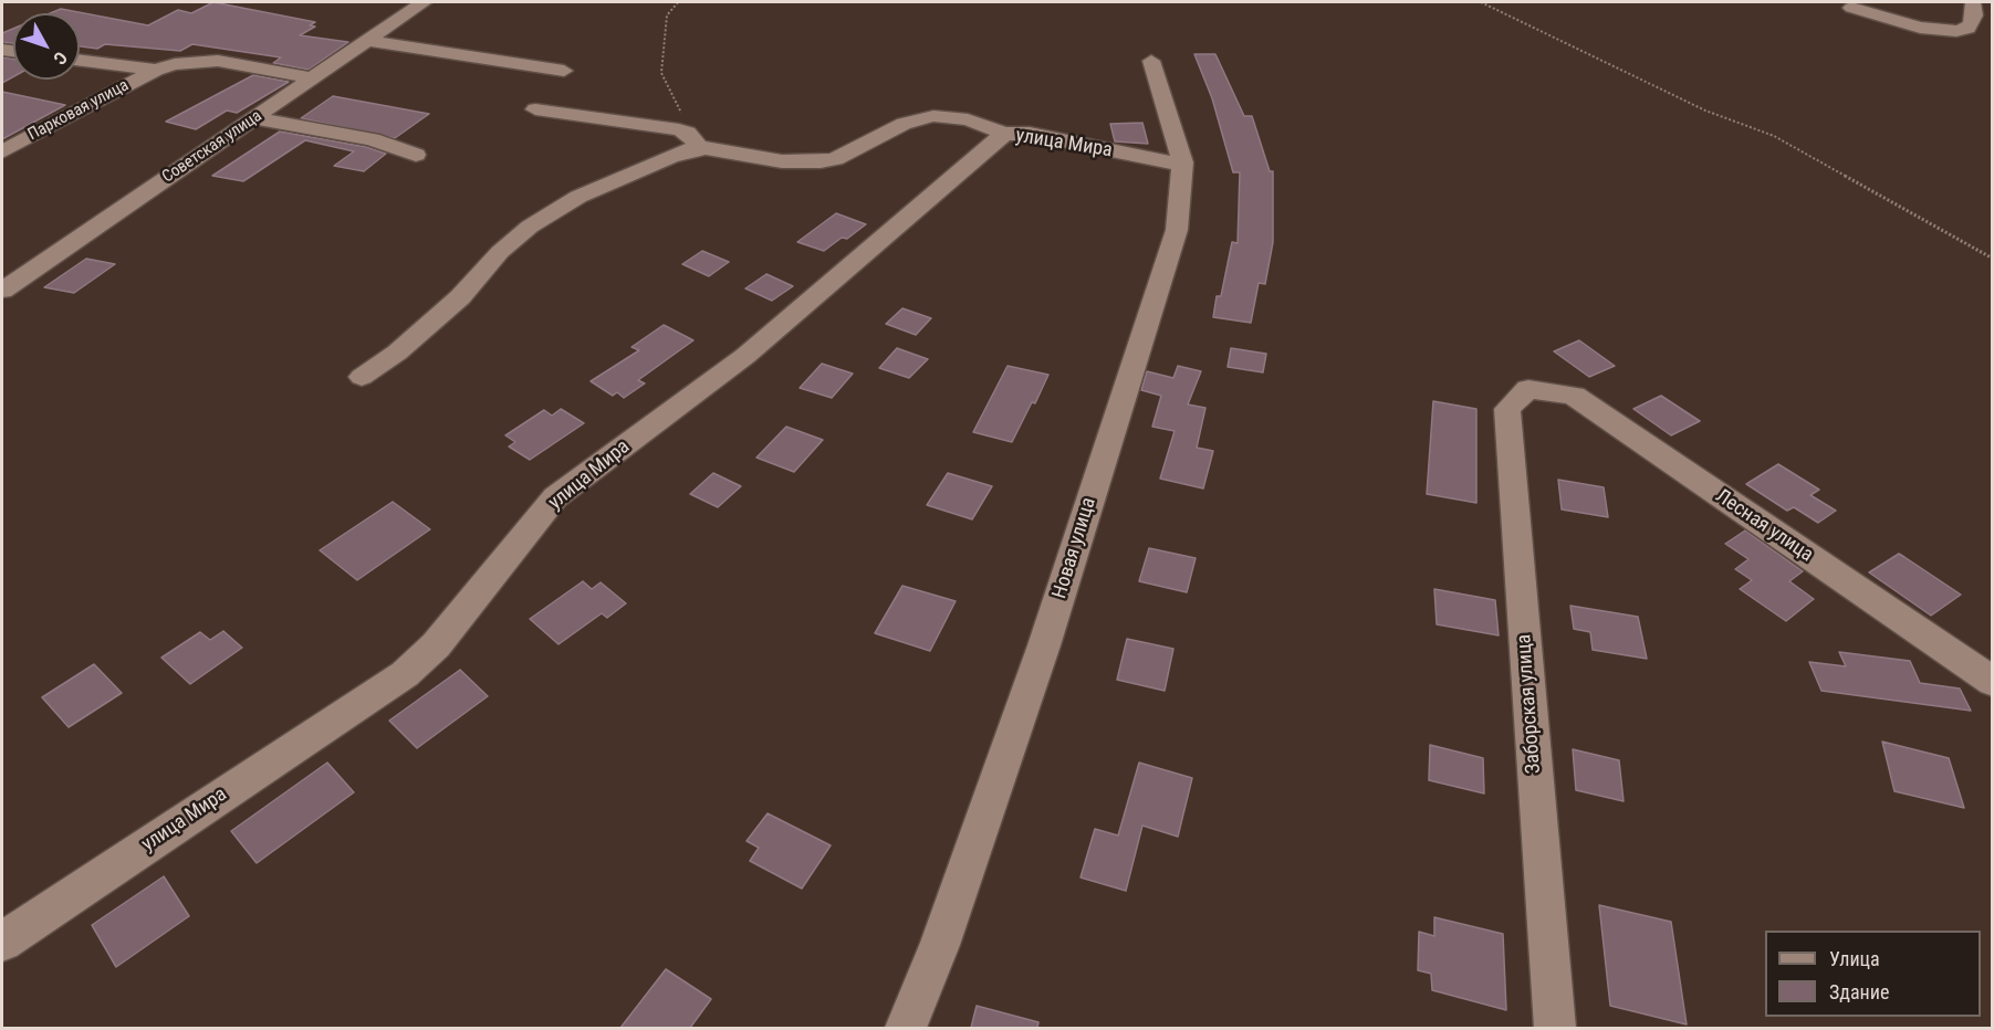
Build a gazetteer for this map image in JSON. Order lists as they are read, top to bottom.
{
  "streets": {
    "street": [
      "Парковая улица",
      "улица Мира",
      "Советская улица",
      "Лесная улица",
      "Новая улица",
      "Заборская улица"
    ]
  },
  "crossings": [
    ["улица Мира", "Новая улица"],
    ["Лесная улица", "Заборская улица"]
  ],
  "legend": ["Улица", "Здание"],
  "north": "bottom right"
}
